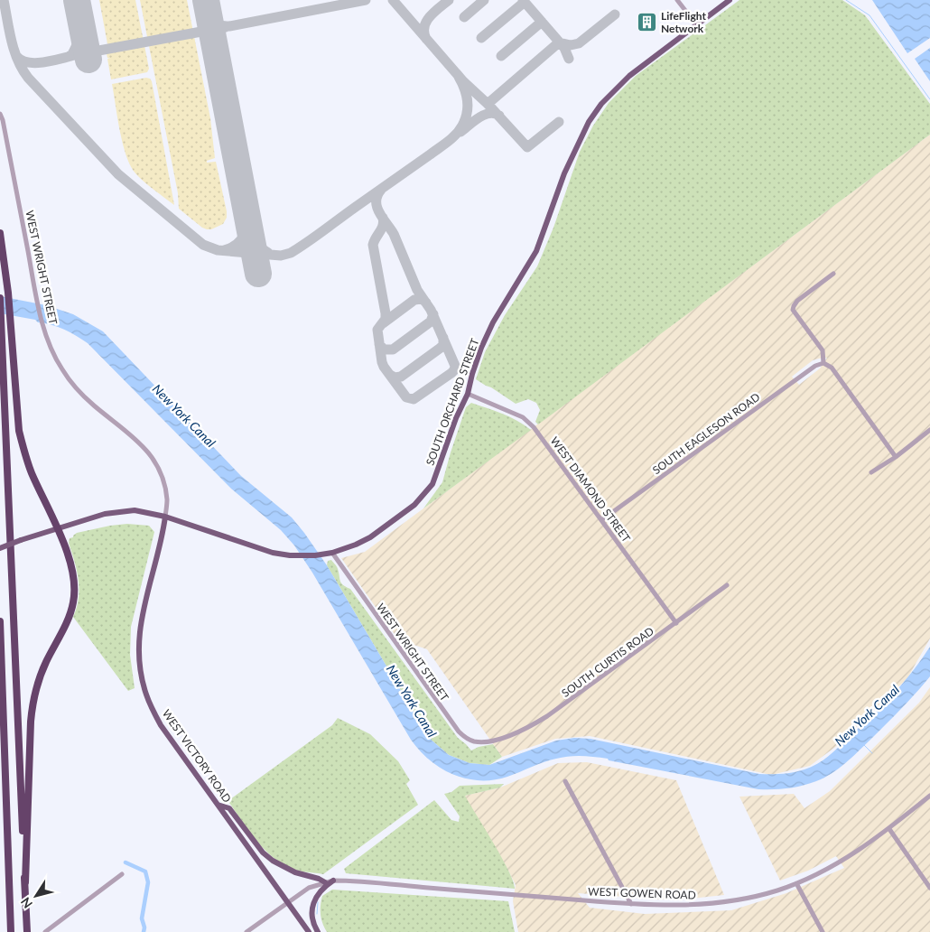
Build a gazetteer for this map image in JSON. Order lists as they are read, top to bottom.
{
  "streets": {
    "main road": ["SOUTH ORCHARD STREET", "WEST VICTORY ROAD"],
    "street": [
      "WEST WRIGHT STREET",
      "SOUTH EAGLESON ROAD",
      "WEST DIAMOND STREET",
      "SOUTH CURTIS ROAD",
      "WEST GOWEN ROAD"
    ]
  },
  "crossings": [
    ["WEST WRIGHT STREET", "SOUTH ORCHARD STREET"],
    ["WEST WRIGHT STREET", "SOUTH CURTIS ROAD"],
    ["WEST WRIGHT STREET", "WEST VICTORY ROAD"],
    ["SOUTH ORCHARD STREET", "WEST DIAMOND STREET"],
    ["SOUTH ORCHARD STREET", "WEST VICTORY ROAD"],
    ["SOUTH EAGLESON ROAD", "WEST DIAMOND STREET"],
    ["WEST DIAMOND STREET", "SOUTH CURTIS ROAD"]
  ],
  "water": ["New York Canal"],
  "places": {
    "building": ["LifeFlight Network"]
  },
  "north": "bottom left"
}
